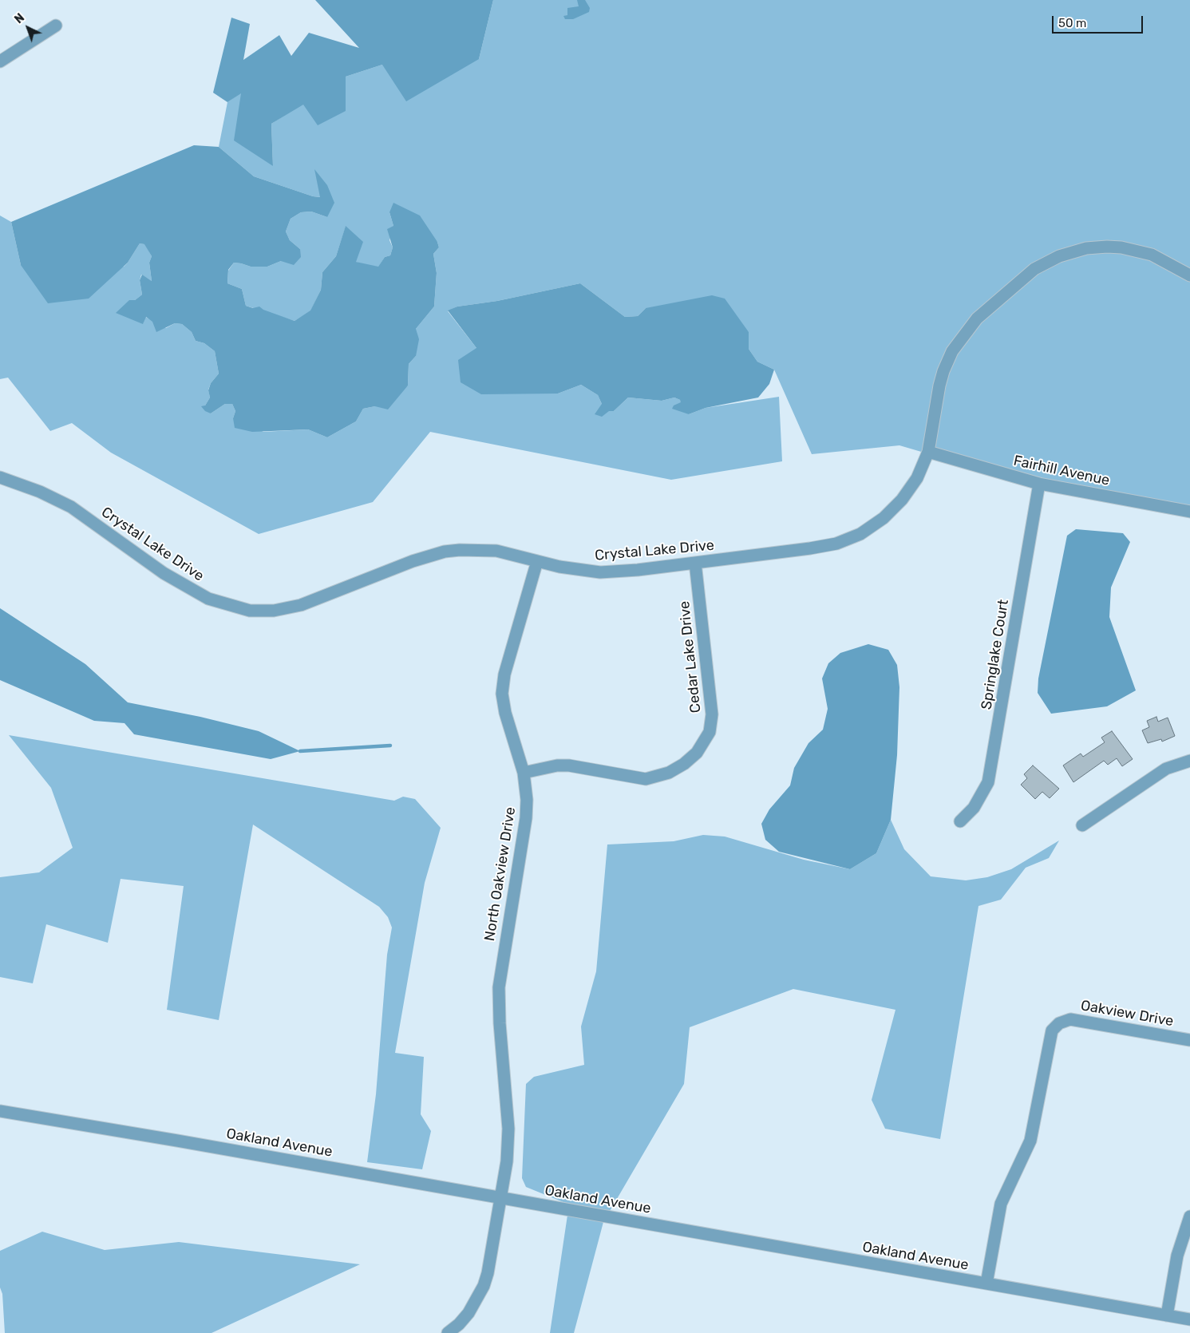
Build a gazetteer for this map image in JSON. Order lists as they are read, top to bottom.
{
  "streets": {
    "street": [
      "Fairhill Avenue",
      "Crystal Lake Drive",
      "Springlake Court",
      "Cedar Lake Drive",
      "North Oakview Drive",
      "Oakview Drive",
      "Oakland Avenue"
    ]
  },
  "crossings": [
    ["Fairhill Avenue", "Crystal Lake Drive"],
    ["Fairhill Avenue", "Springlake Court"],
    ["Crystal Lake Drive", "Cedar Lake Drive"],
    ["Crystal Lake Drive", "North Oakview Drive"],
    ["Cedar Lake Drive", "North Oakview Drive"],
    ["North Oakview Drive", "Oakland Avenue"],
    ["Oakview Drive", "Oakland Avenue"]
  ],
  "scale_bar": "50 m",
  "north": "top left"
}
